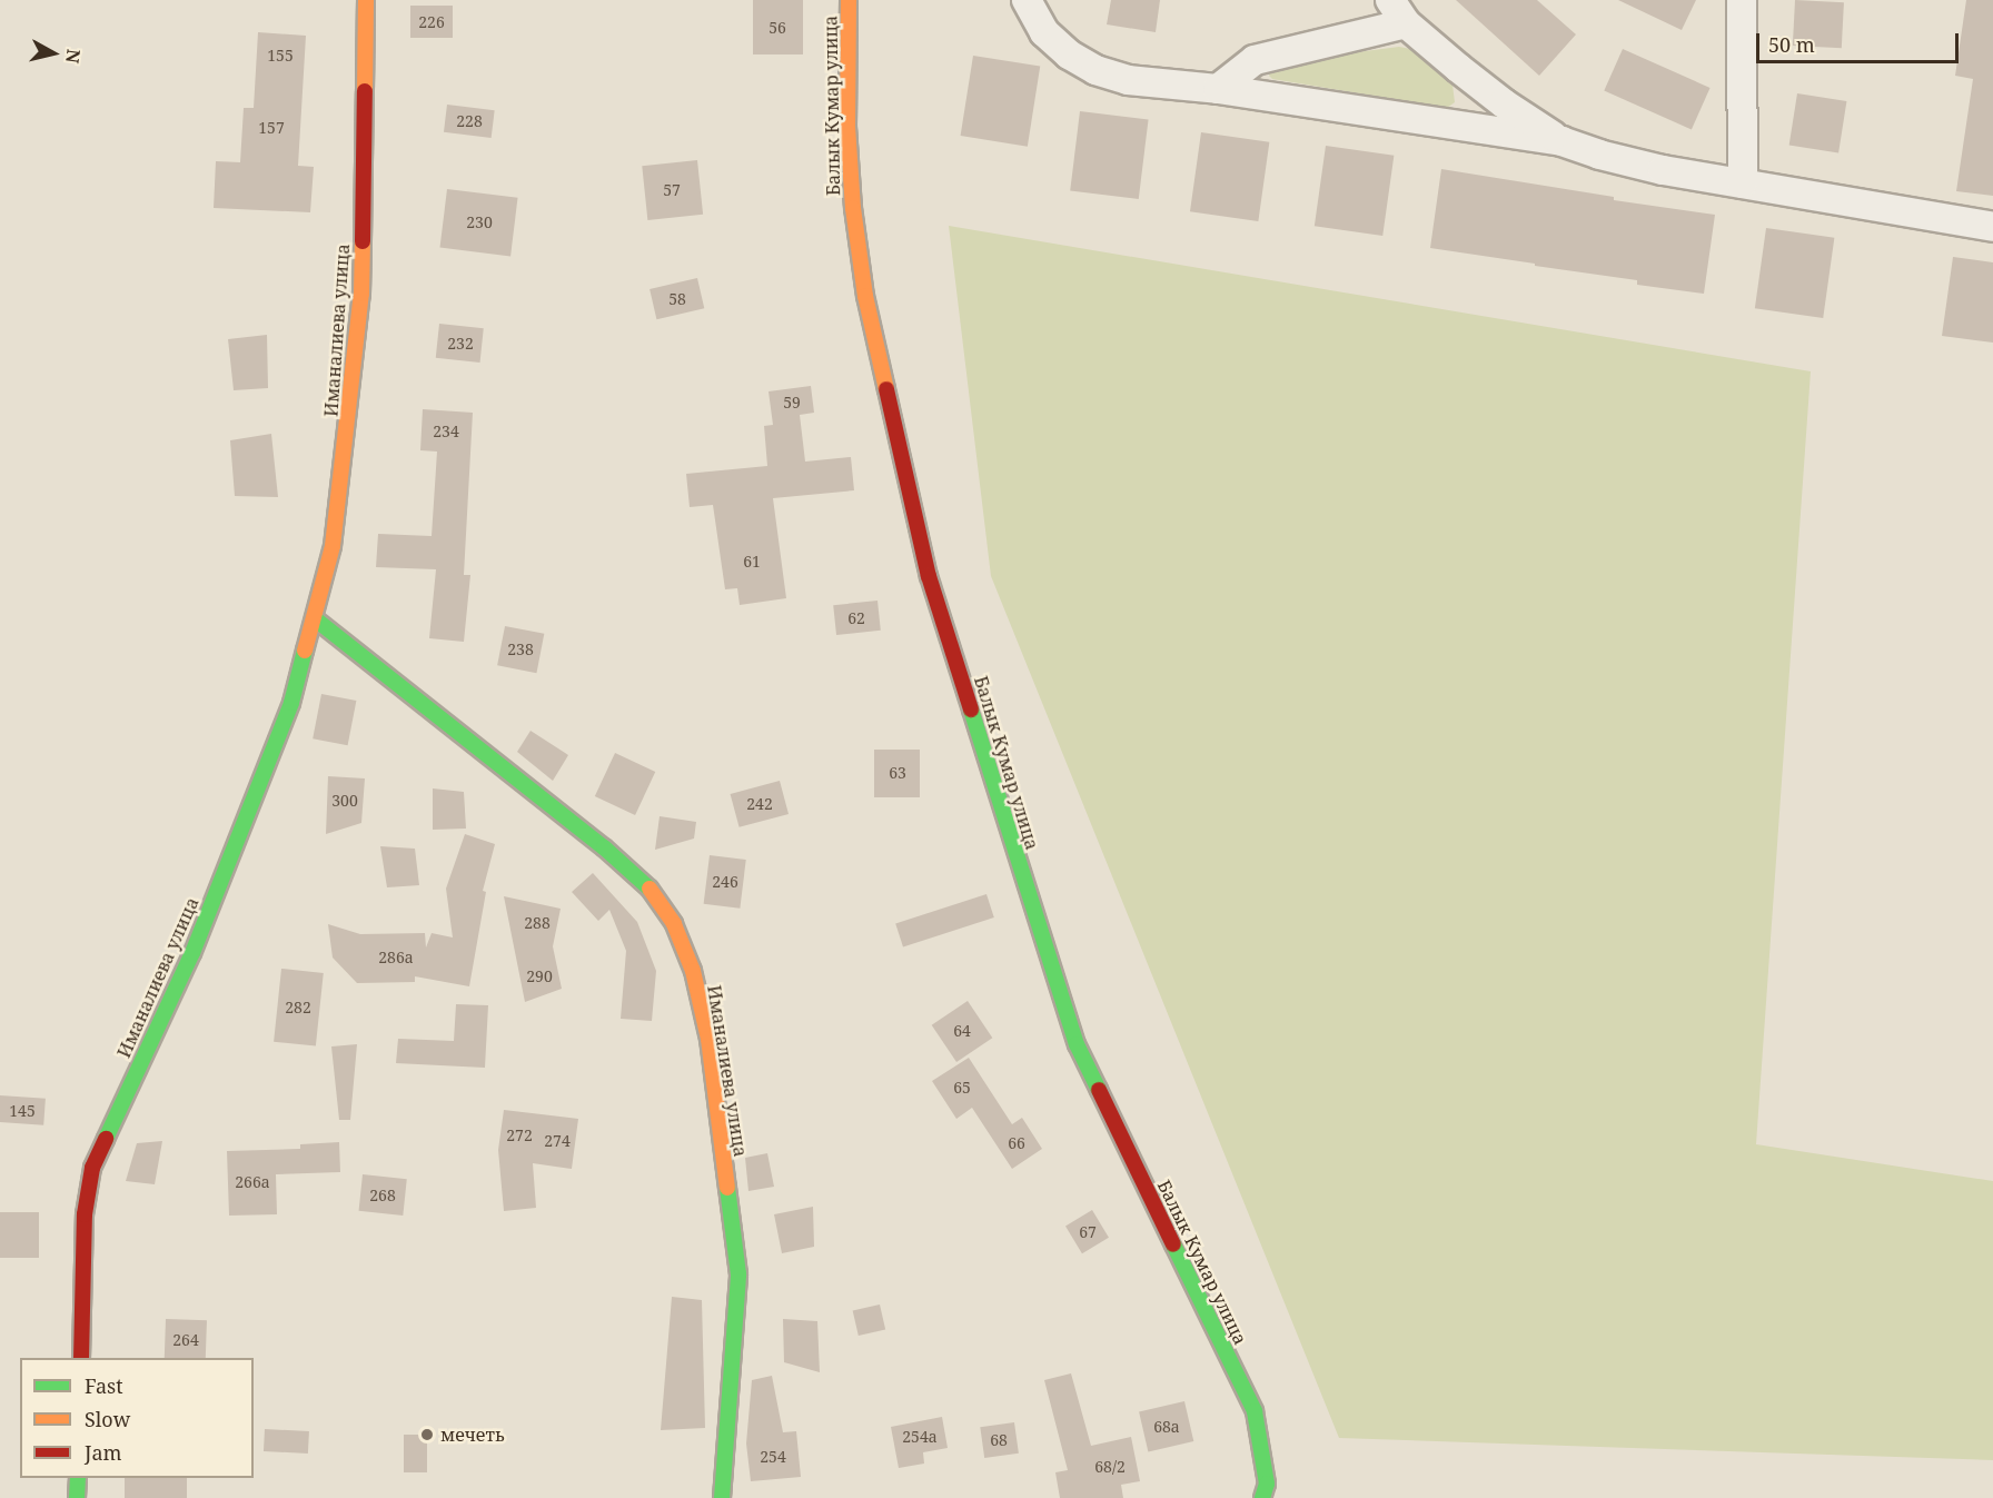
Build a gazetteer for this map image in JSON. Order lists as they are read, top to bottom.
{
  "streets": {
    "street": ["Балык Кумар улица", "Иманалиева улица"]
  },
  "places": ["мечеть"],
  "house_numbers": [
    "226",
    "56",
    "155",
    "228",
    "157",
    "57",
    "230",
    "58",
    "232",
    "59",
    "234",
    "61",
    "62",
    "238",
    "63",
    "300",
    "242",
    "246",
    "288",
    "286а",
    "290",
    "282",
    "64",
    "65",
    "145",
    "272",
    "274",
    "66",
    "266а",
    "268",
    "67",
    "264",
    "68а",
    "254а",
    "68",
    "254",
    "68/2"
  ],
  "legend": ["Fast", "Slow", "Jam"],
  "scale_bar": "50 m",
  "north": "right"
}
